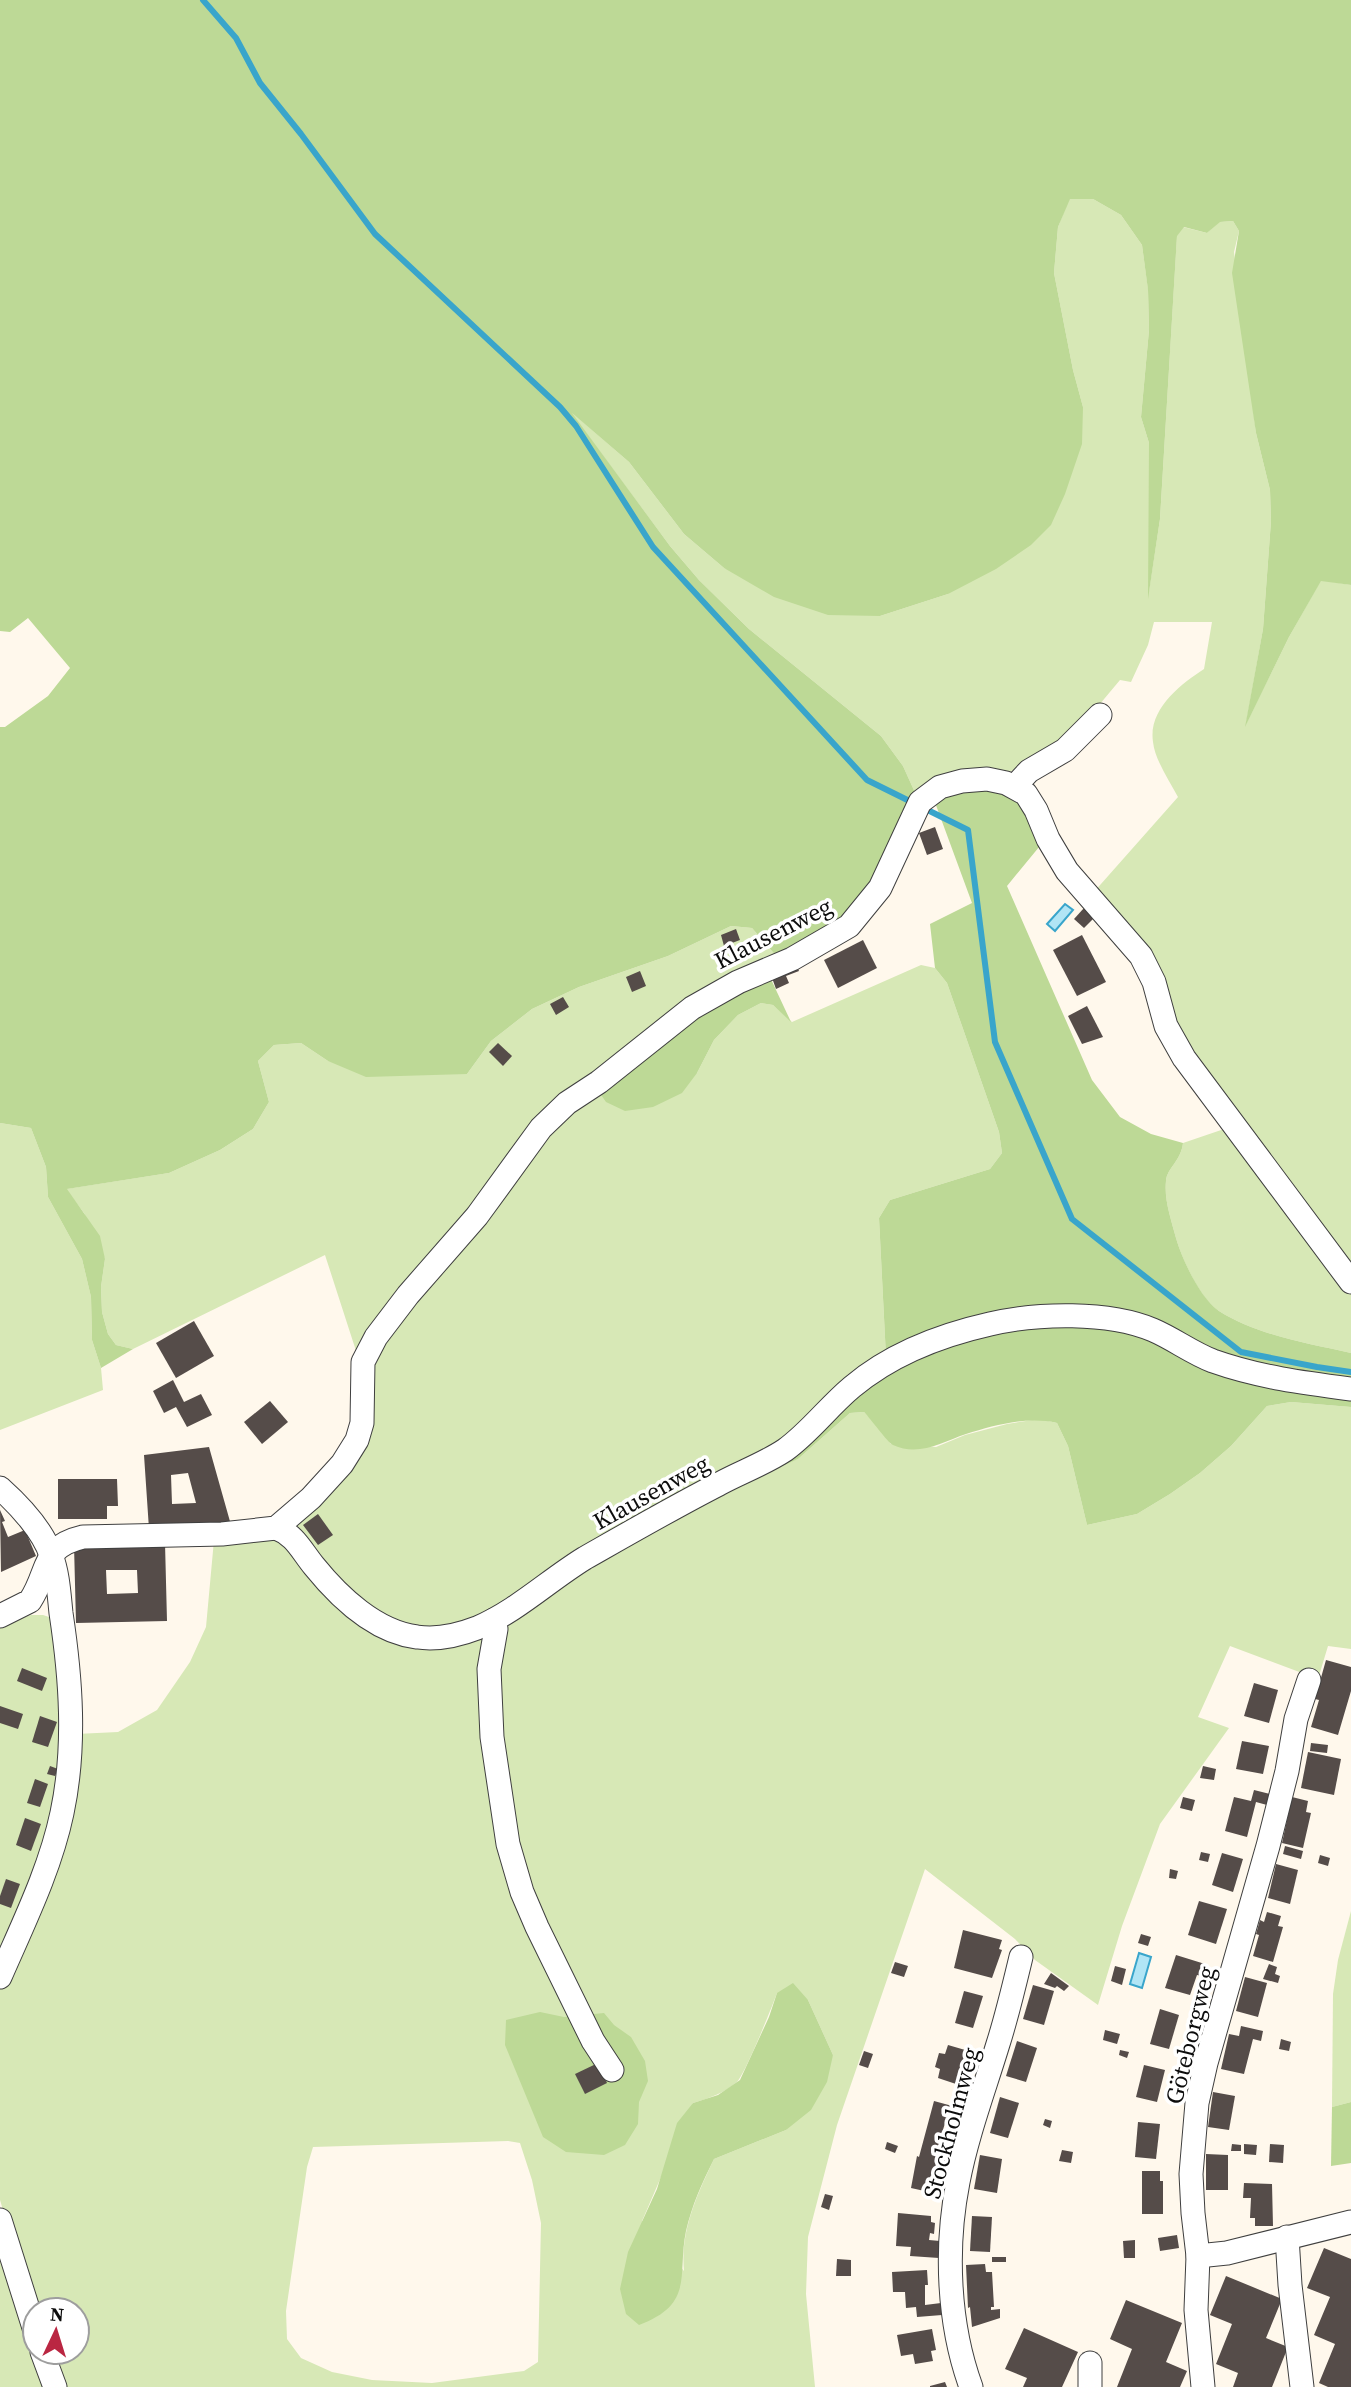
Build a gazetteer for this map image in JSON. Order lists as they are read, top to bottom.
{
  "streets": {
    "street": ["Klausenweg", "Göteborgweg", "Stockholmweg"]
  },
  "north": "top"
}
